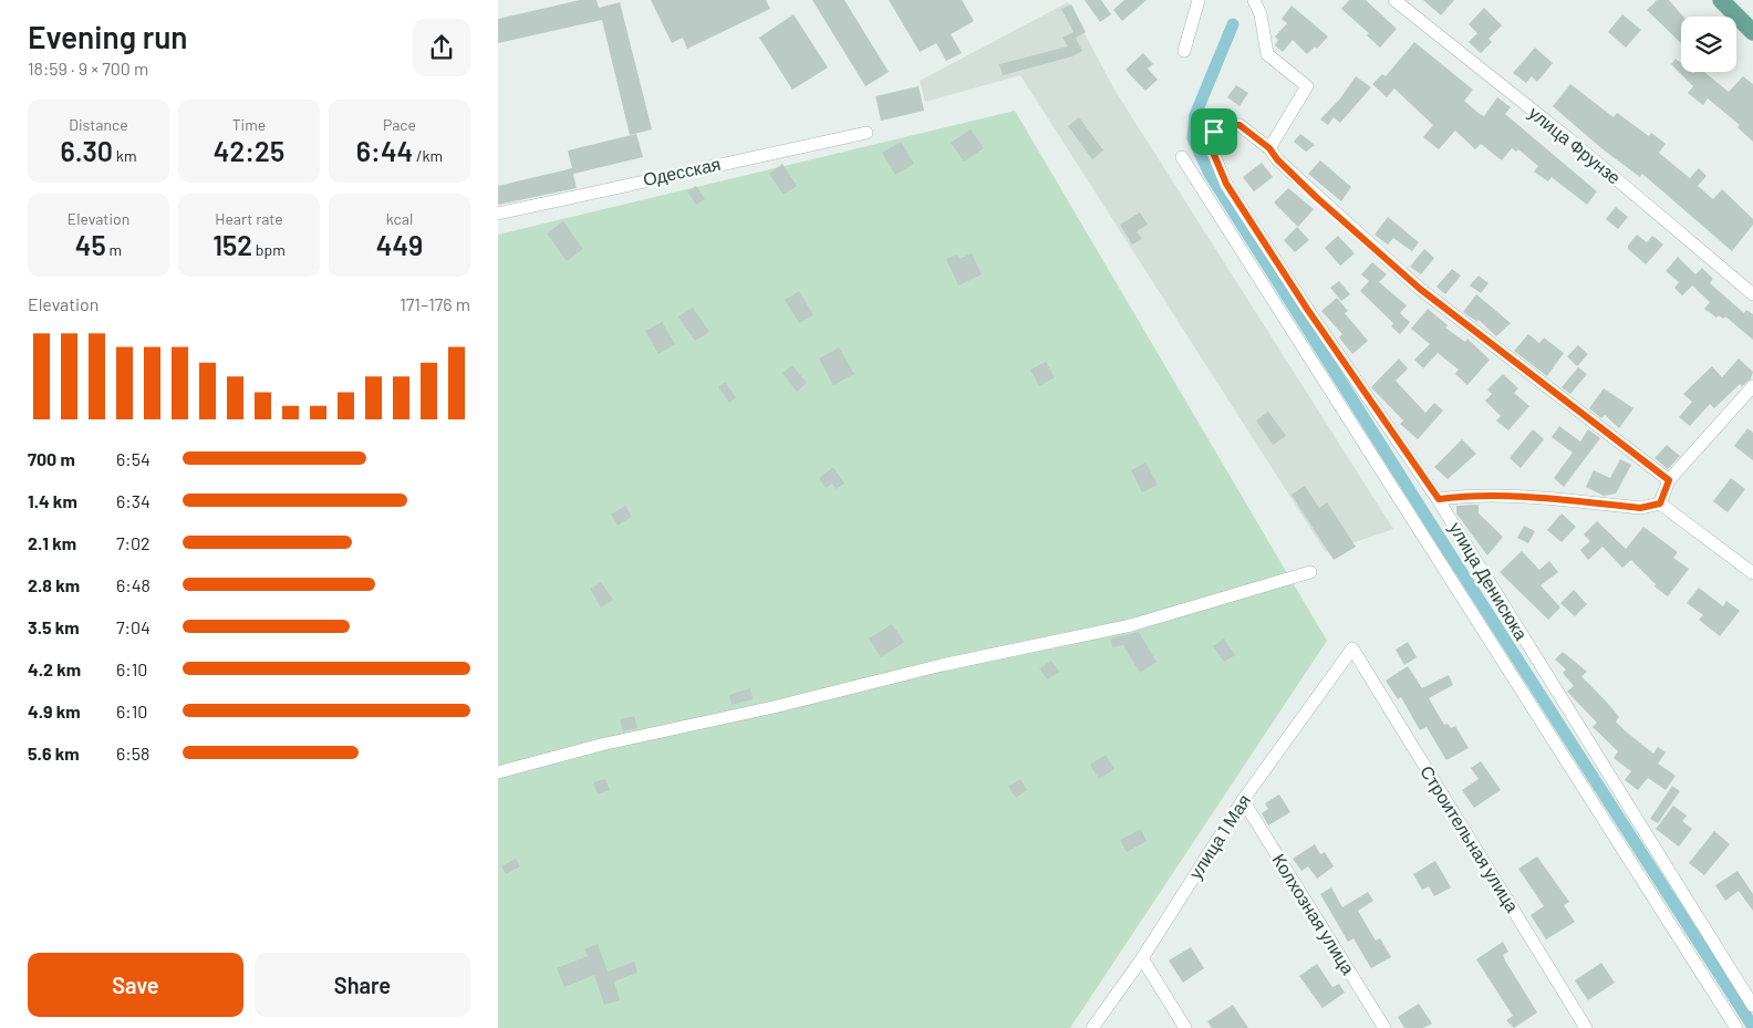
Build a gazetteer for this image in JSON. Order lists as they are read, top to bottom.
{
  "streets": {
    "street": [
      "улица Фрунзе",
      "Одесская",
      "улица Денисюка",
      "улица 1 Мая",
      "Строительная улица",
      "Колхозная улица"
    ]
  },
  "crossings": [
    ["улица 1 Мая", "Строительная улица"],
    ["улица 1 Мая", "Колхозная улица"]
  ],
  "page": {
    "heading": ["Evening run", "18:59 · 9 × 700 m"],
    "stats": [
      ["Distance", "6.30 km"],
      ["Time", "42:25"],
      ["Pace", "6:44 /km"],
      ["Elevation", "45 m"],
      ["Heart rate", "152 bpm"],
      ["kcal", "449"]
    ],
    "chart": ["Elevation", "171–176 m"],
    "list": [
      {
        "name": "700 m",
        "note": "6:54"
      },
      {
        "name": "1.4 km",
        "note": "6:34"
      },
      {
        "name": "2.1 km",
        "note": "7:02"
      },
      {
        "name": "2.8 km",
        "note": "6:48"
      },
      {
        "name": "3.5 km",
        "note": "7:04"
      },
      {
        "name": "4.2 km",
        "note": "6:10"
      },
      {
        "name": "4.9 km",
        "note": "6:10"
      },
      {
        "name": "5.6 km",
        "note": "6:58"
      }
    ],
    "buttons": ["Save", "Share"]
  }
}
